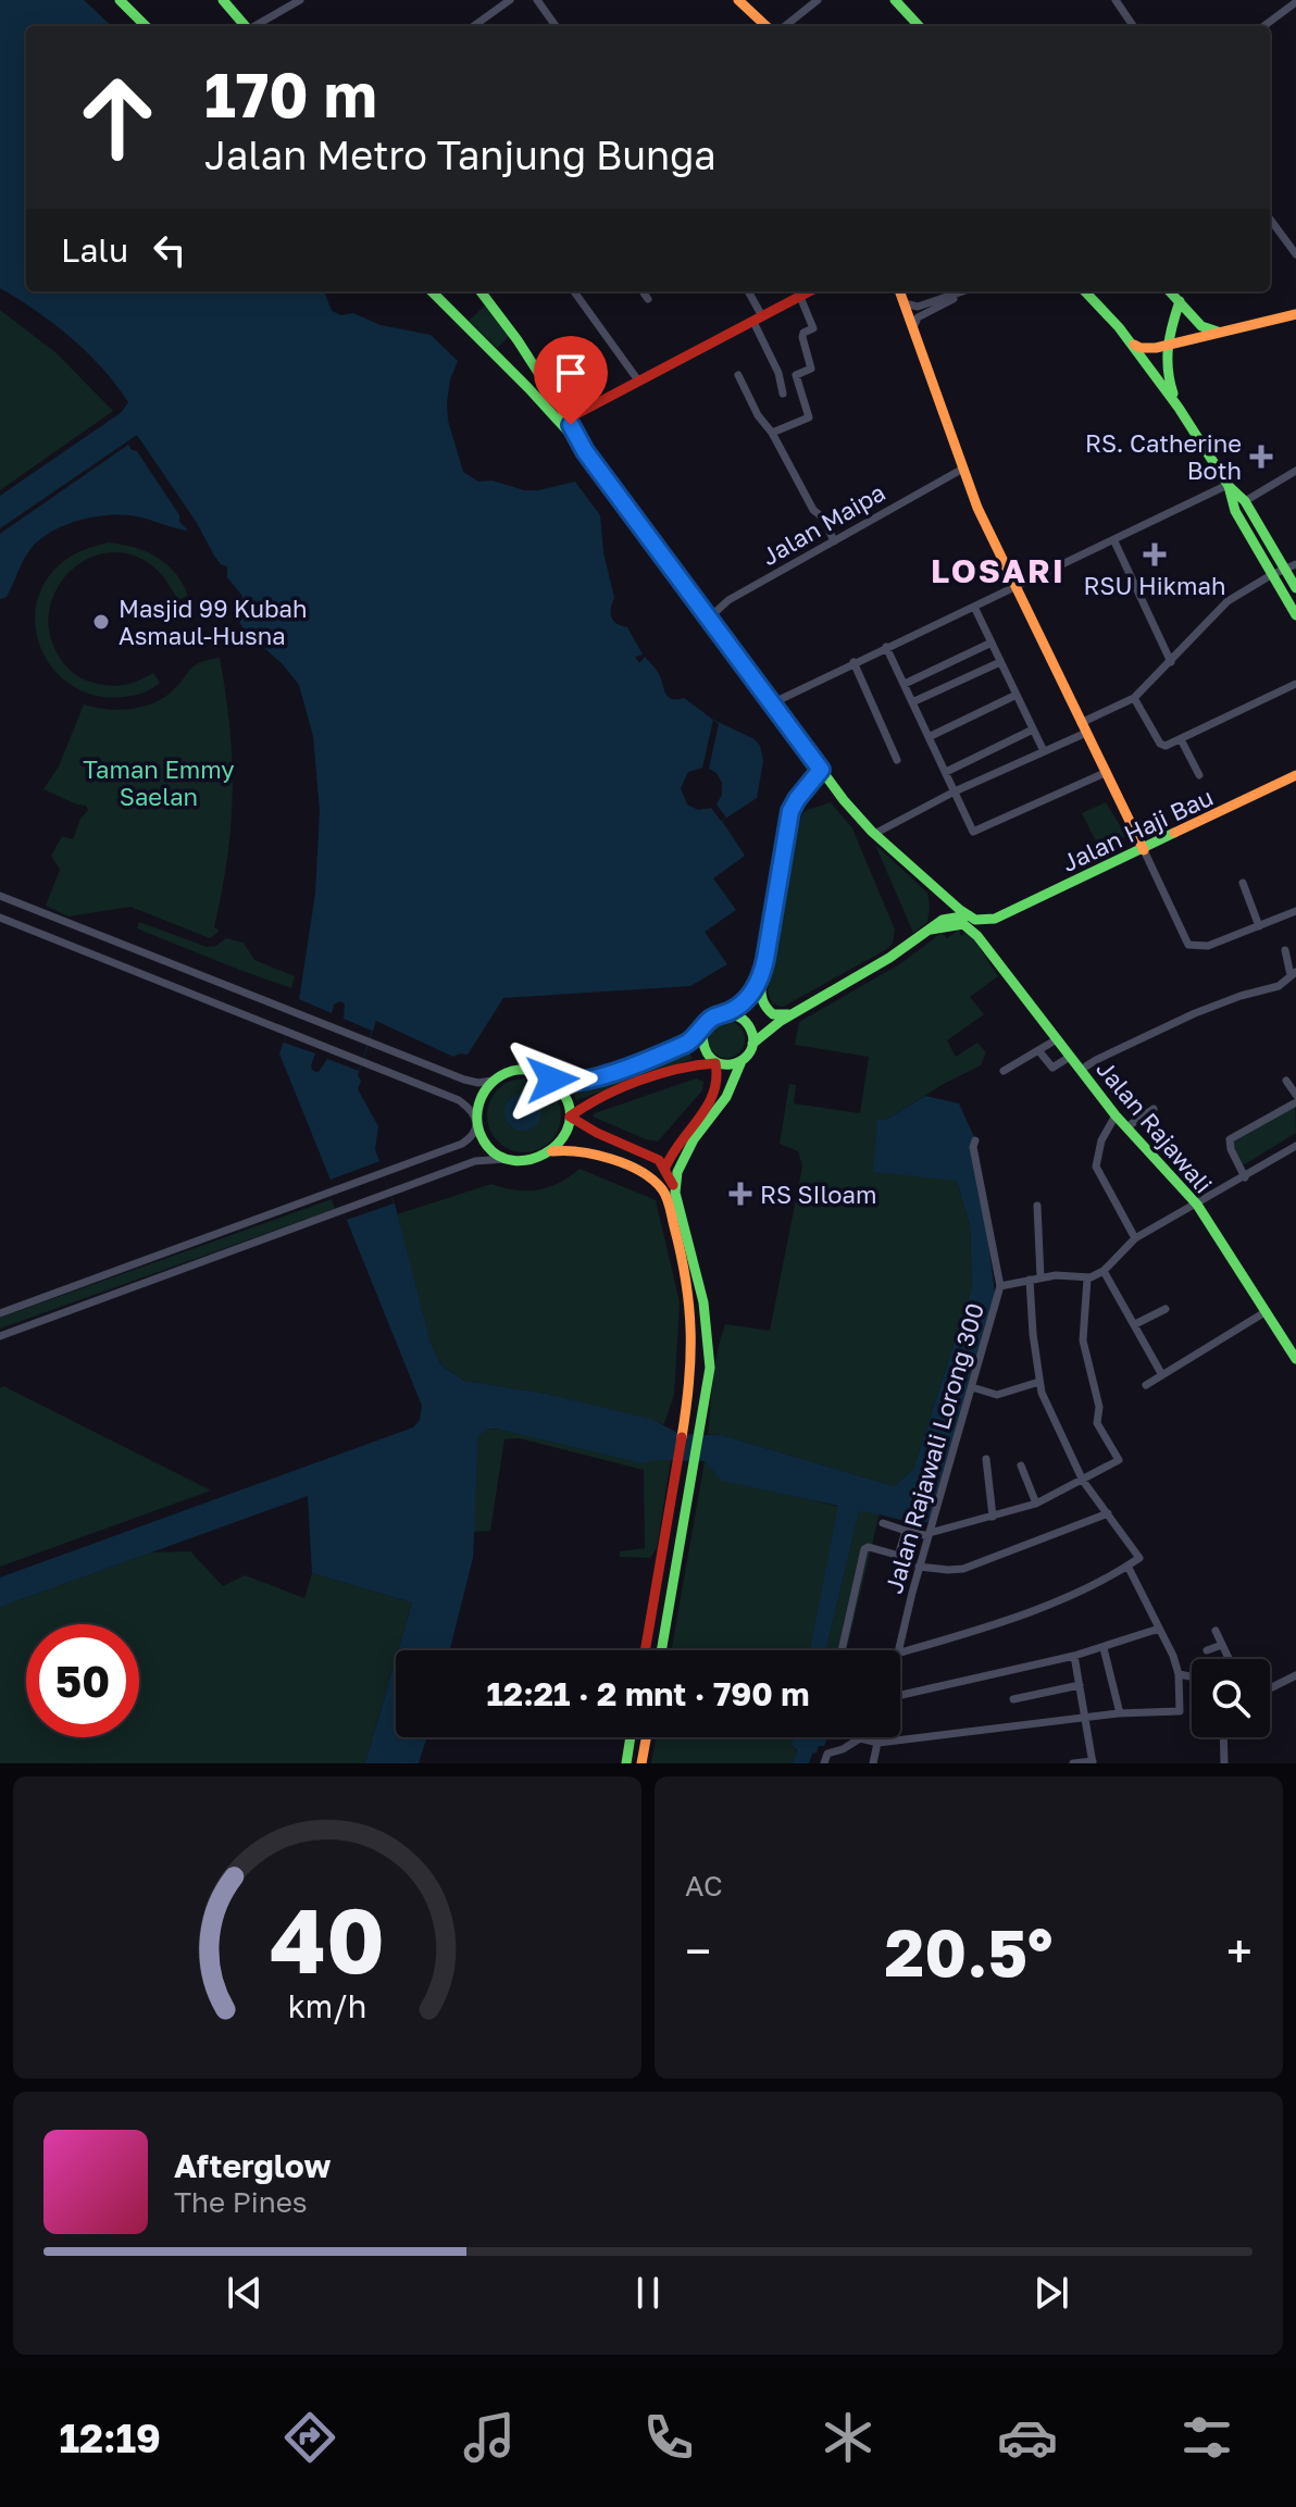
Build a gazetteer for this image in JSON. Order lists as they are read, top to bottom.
{
  "streets": {
    "main road": ["Jalan Haji Bau", "Jalan Rajawali"],
    "street": ["Jalan Maipa", "Jalan Rajawali Lorong 300"]
  },
  "districts": ["LOSARI"],
  "parks": ["Taman Emmy Saelan"],
  "places": {
    "health": ["RS. Catherine Both", "RSU Hikmah", "RS SIloam"],
    "other": ["Masjid 99 Kubah Asmaul-Husna"]
  },
  "page": {
    "turn": ["170 m", "Jalan Metro Tanjung Bunga"],
    "then": "Lalu",
    "limit": "50",
    "trip": "12:21 · 2 mnt · 790 m",
    "tile": "AC",
    "heat": ["−", "20.5°", "+"],
    "song": ["Afterglow", "The Pines"],
    "tabs": "12:19",
    "gauge": ["40", "km/h"]
  }
}
